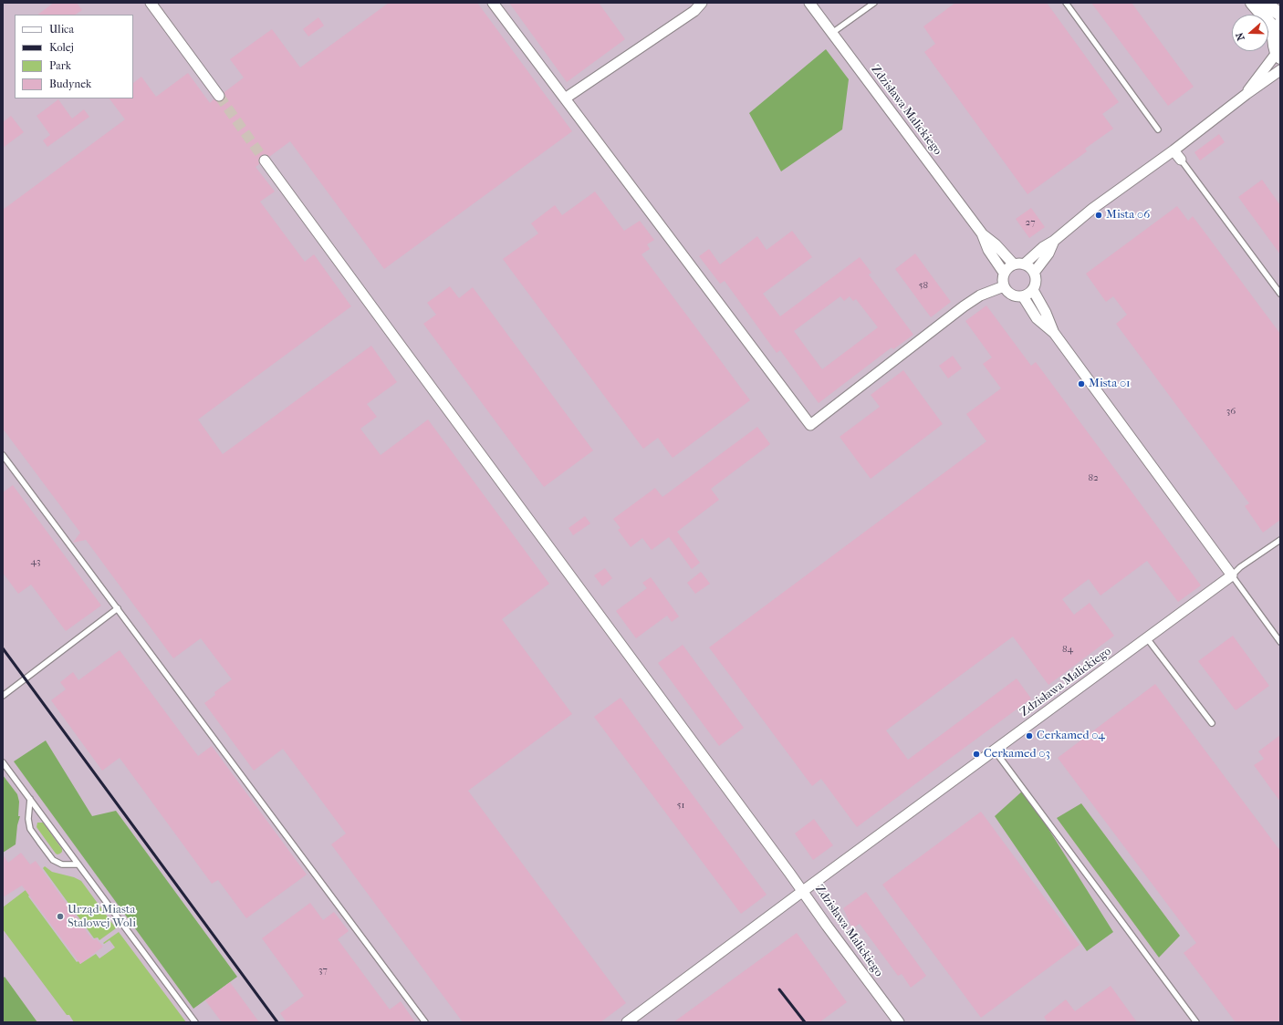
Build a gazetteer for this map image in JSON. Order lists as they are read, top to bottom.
{
  "streets": {
    "street": ["Zdzisława Malickiego"]
  },
  "places": [
    "Mista 06",
    "Mista 01",
    "Cerkamed 04",
    "Cerkamed 03",
    "Urząd Miasta Stalowej Woli"
  ],
  "house_numbers": [
    "27",
    "58",
    "36",
    "82",
    "43",
    "84",
    "51",
    "37"
  ],
  "legend": [
    "Ulica",
    "Kolej",
    "Park",
    "Budynek"
  ],
  "north": "left"
}
